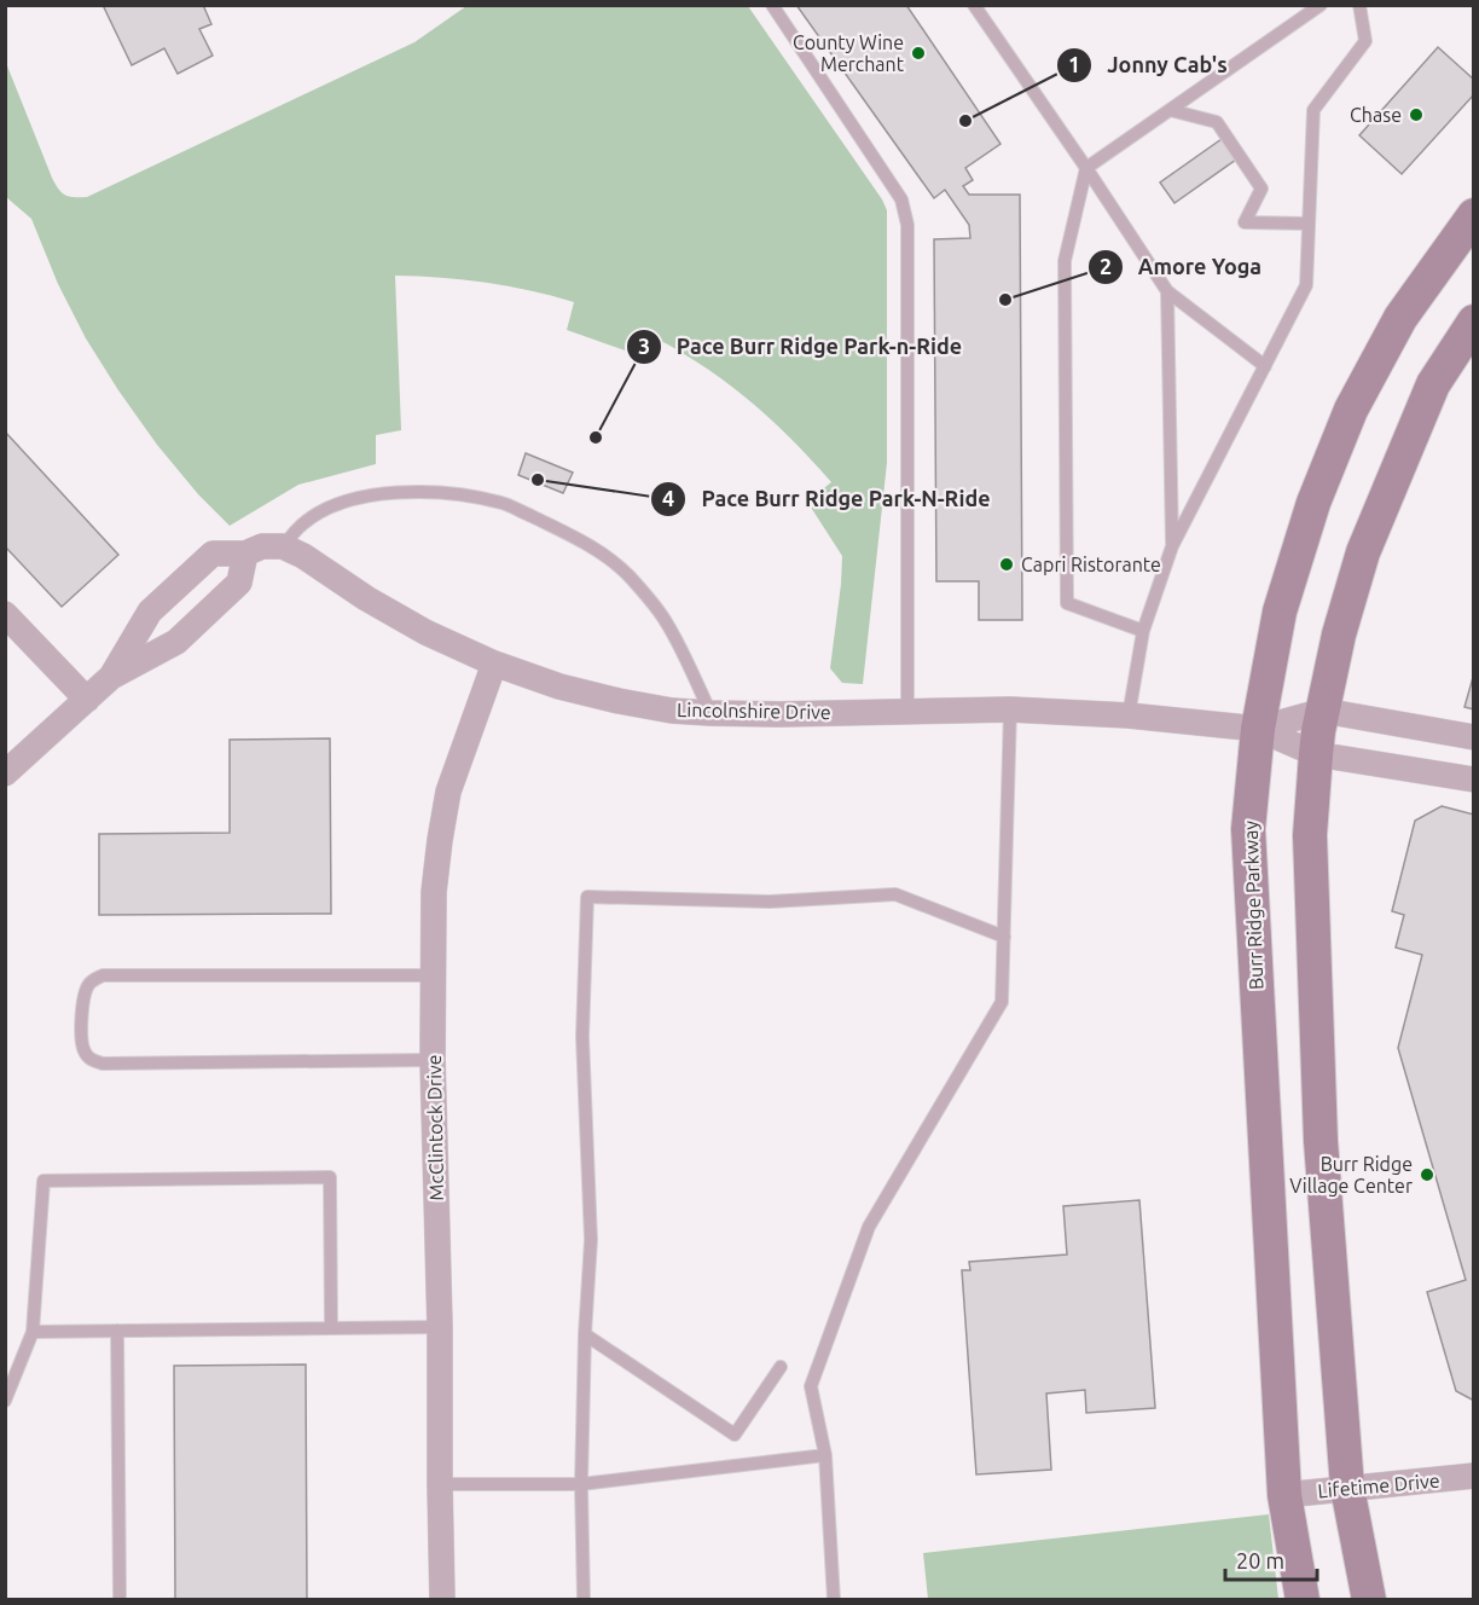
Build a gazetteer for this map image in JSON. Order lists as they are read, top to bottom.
{
  "streets": {
    "street": [
      "Lincolnshire Drive",
      "Burr Ridge Parkway",
      "McClintock Drive",
      "Lifetime Drive"
    ]
  },
  "crossings": [
    ["Lincolnshire Drive", "Burr Ridge Parkway"],
    ["Lincolnshire Drive", "McClintock Drive"],
    ["Burr Ridge Parkway", "Lifetime Drive"]
  ],
  "places": [
    "County Wine Merchant",
    "Chase",
    "Jonny Cab's",
    "Amore Yoga",
    "Pace Burr Ridge Park-n-Ride",
    "Pace Burr Ridge Park-N-Ride",
    "Capri Ristorante",
    "Burr Ridge Village Center"
  ],
  "scale_bar": "20 m"
}
